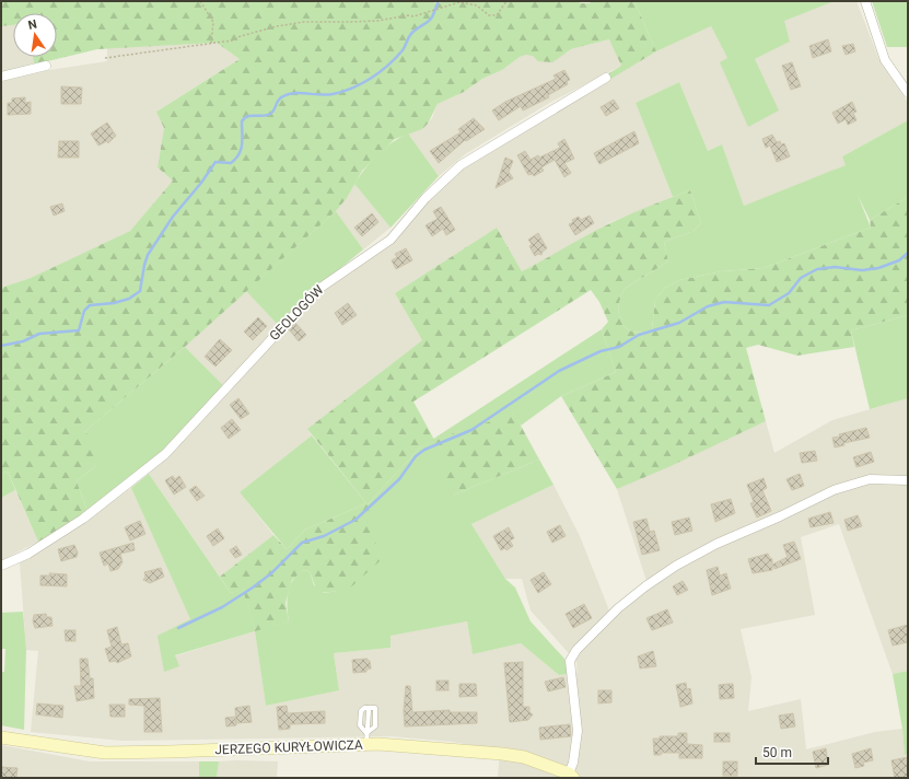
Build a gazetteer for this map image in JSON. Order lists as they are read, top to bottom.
{
  "streets": {
    "street": ["GEOLOGÓW", "JERZEGO KURYŁOWICZA"]
  },
  "scale_bar": "50 m",
  "north": "top"
}
